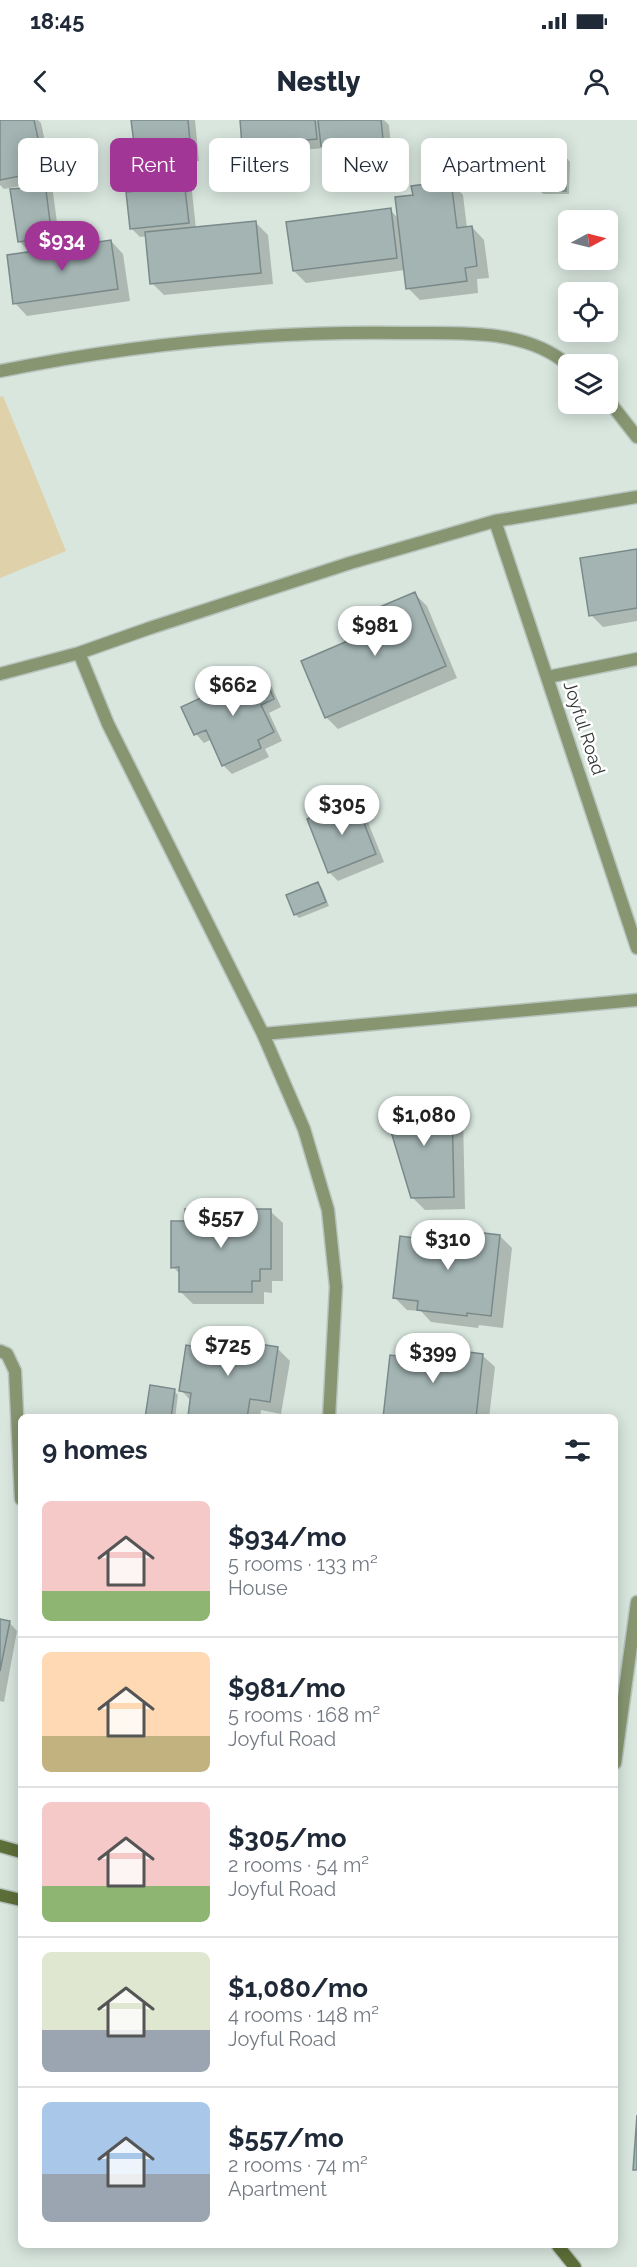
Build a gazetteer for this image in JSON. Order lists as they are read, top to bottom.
{
  "streets": {
    "street": ["Joyful Road"]
  },
  "north": "right",
  "page": {
    "status": "18:45",
    "header": "Nestly",
    "chip": [
      "Buy",
      "Rent",
      "Filters",
      "New",
      "Apartment"
    ],
    "price": [
      "$934",
      "$981",
      "$662",
      "$305",
      "$1,080",
      "$557",
      "$310",
      "$725",
      "$399"
    ],
    "heading": "9 homes",
    "list": [
      {
        "name": "$934/mo",
        "note": "5 rooms · 133 m² · House"
      },
      {
        "name": "$981/mo",
        "note": "5 rooms · 168 m² · Joyful Road"
      },
      {
        "name": "$305/mo",
        "note": "2 rooms · 54 m² · Joyful Road"
      },
      {
        "name": "$1,080/mo",
        "note": "4 rooms · 148 m² · Joyful Road"
      },
      {
        "name": "$557/mo",
        "note": "2 rooms · 74 m² · Apartment"
      }
    ]
  }
}
